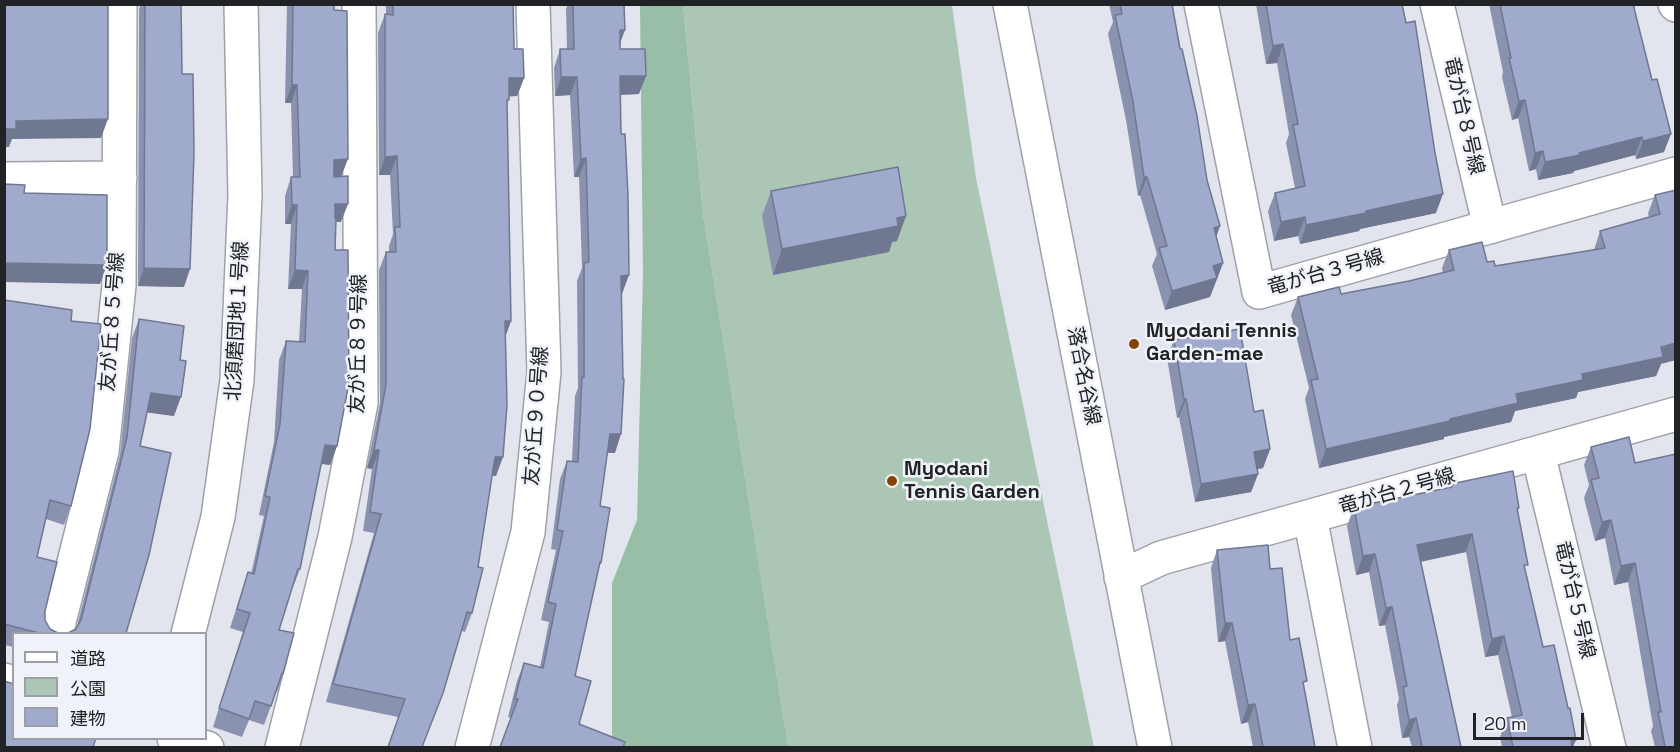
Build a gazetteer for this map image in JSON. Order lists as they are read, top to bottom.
{
  "streets": {
    "street": [
      "竜が台８号線",
      "竜が台３号線",
      "北須磨団地１号線",
      "友が丘８５号線",
      "友が丘８９号線",
      "落合名谷線",
      "友が丘９０号線",
      "竜が台２号線",
      "竜が台５号線"
    ]
  },
  "crossings": [
    ["竜が台８号線", "竜が台３号線"],
    ["落合名谷線", "竜が台２号線"],
    ["竜が台２号線", "竜が台５号線"]
  ],
  "places": ["Myodani Tennis Garden-mae", "Myodani Tennis Garden"],
  "legend": ["道路", "公園", "建物"],
  "scale_bar": "20 m"
}
